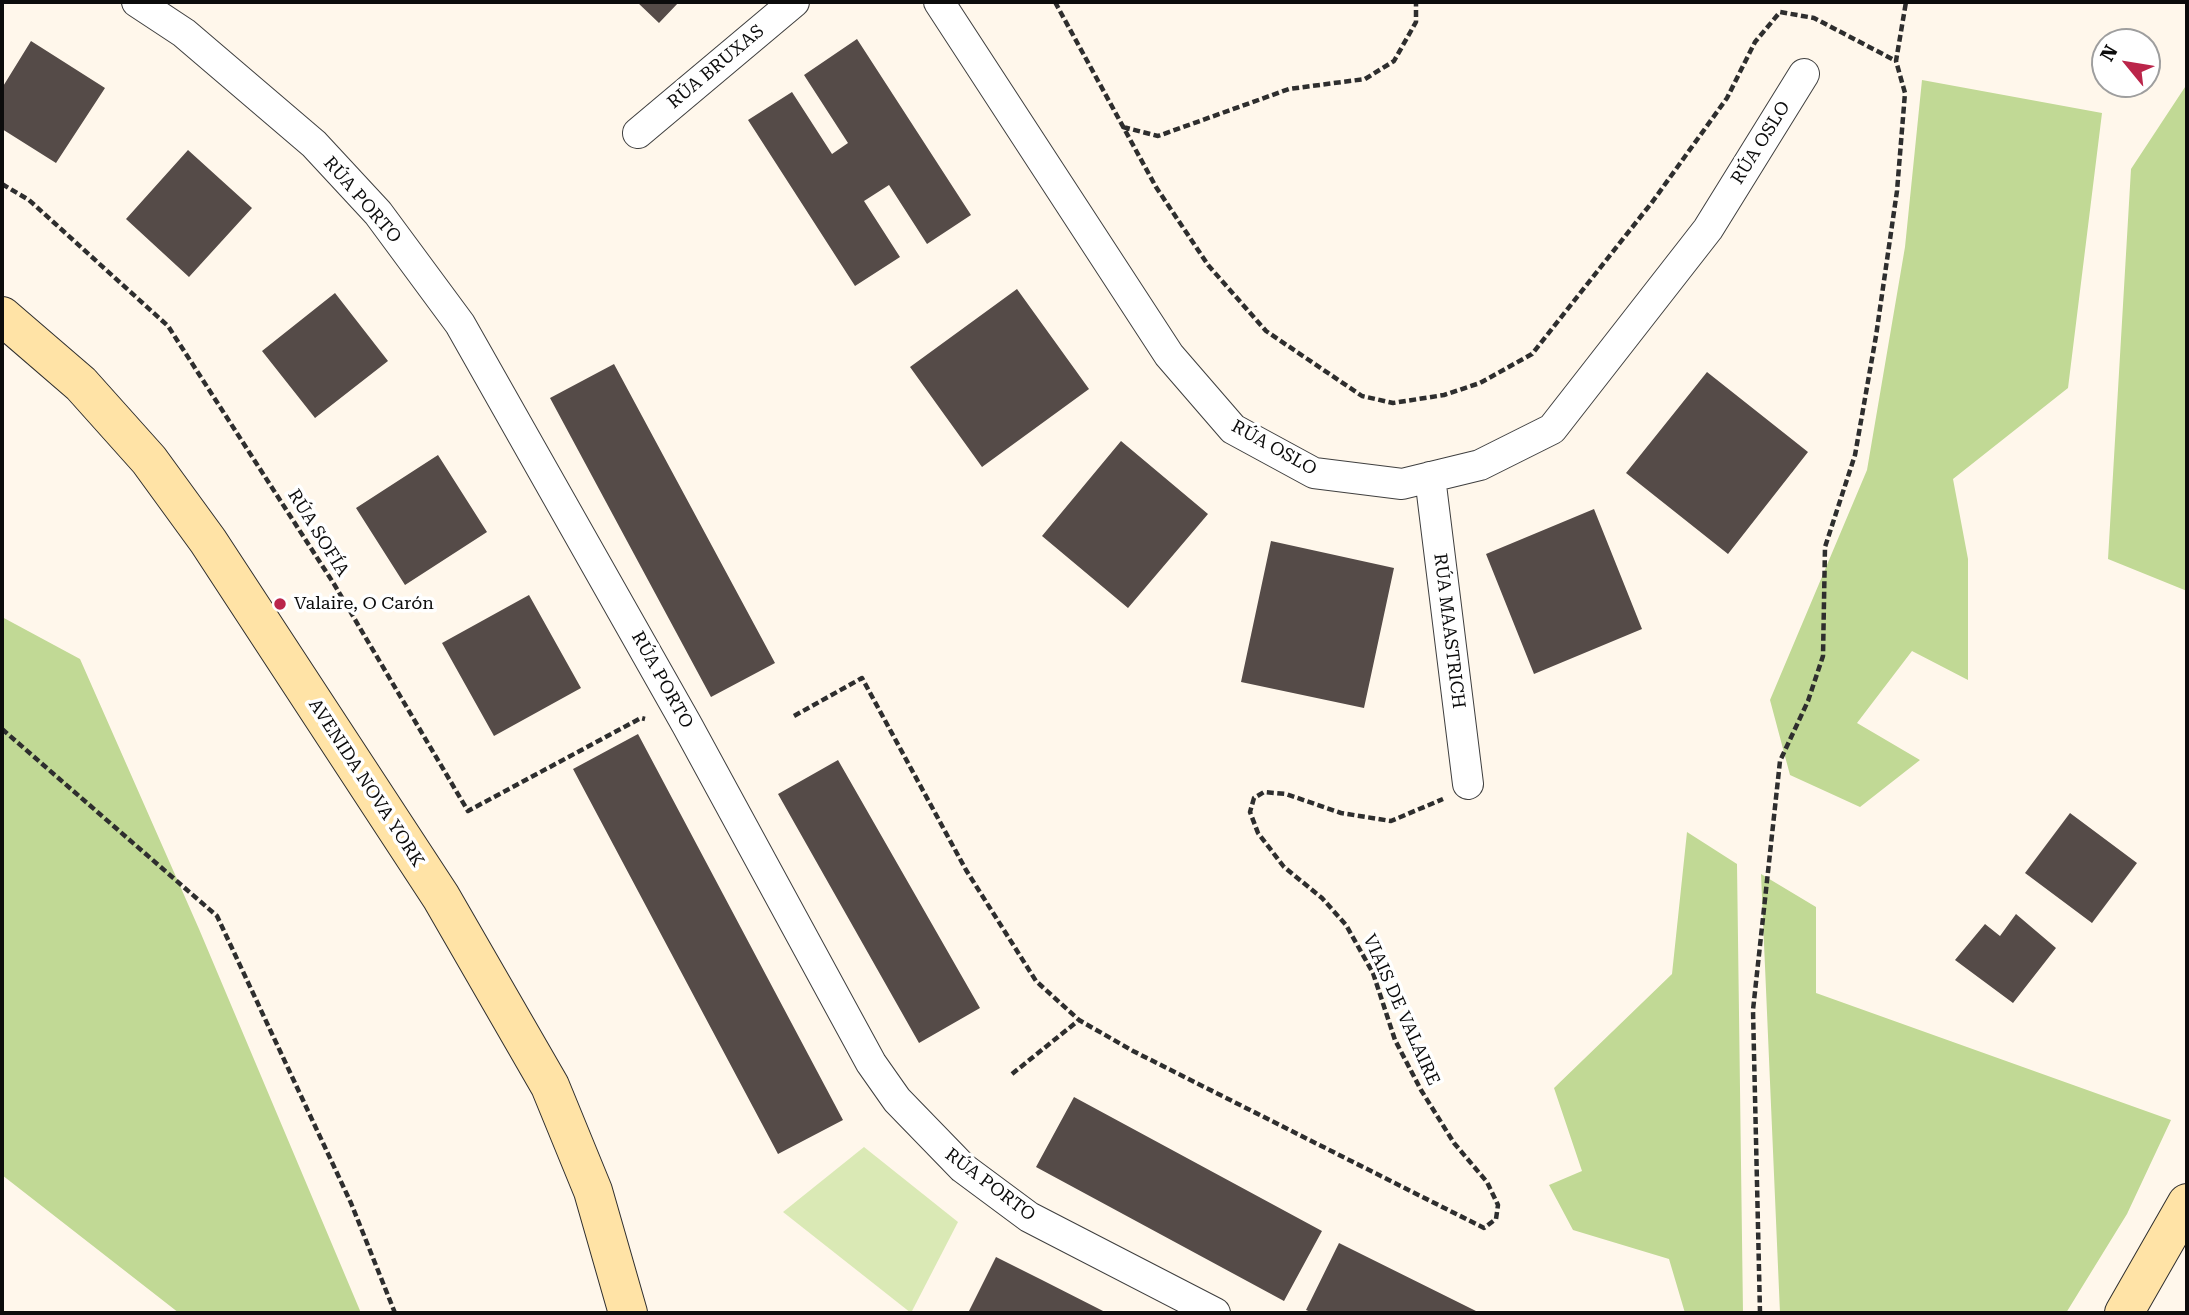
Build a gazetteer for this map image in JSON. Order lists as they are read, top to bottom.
{
  "streets": {
    "street": [
      "RÚA BRUXAS",
      "RÚA OSLO",
      "RÚA PORTO",
      "RÚA MAASTRICH",
      "AVENIDA NOVA YORK"
    ],
    "path": ["RÚA SOFÍA", "VIAIS DE VALAIRE"]
  },
  "crossings": [
    ["RÚA OSLO", "RÚA MAASTRICH"],
    ["RÚA PORTO", "RÚA SOFÍA"],
    ["RÚA MAASTRICH", "VIAIS DE VALAIRE"]
  ],
  "places": ["Valaire, O Carón"],
  "north": "top left"
}
